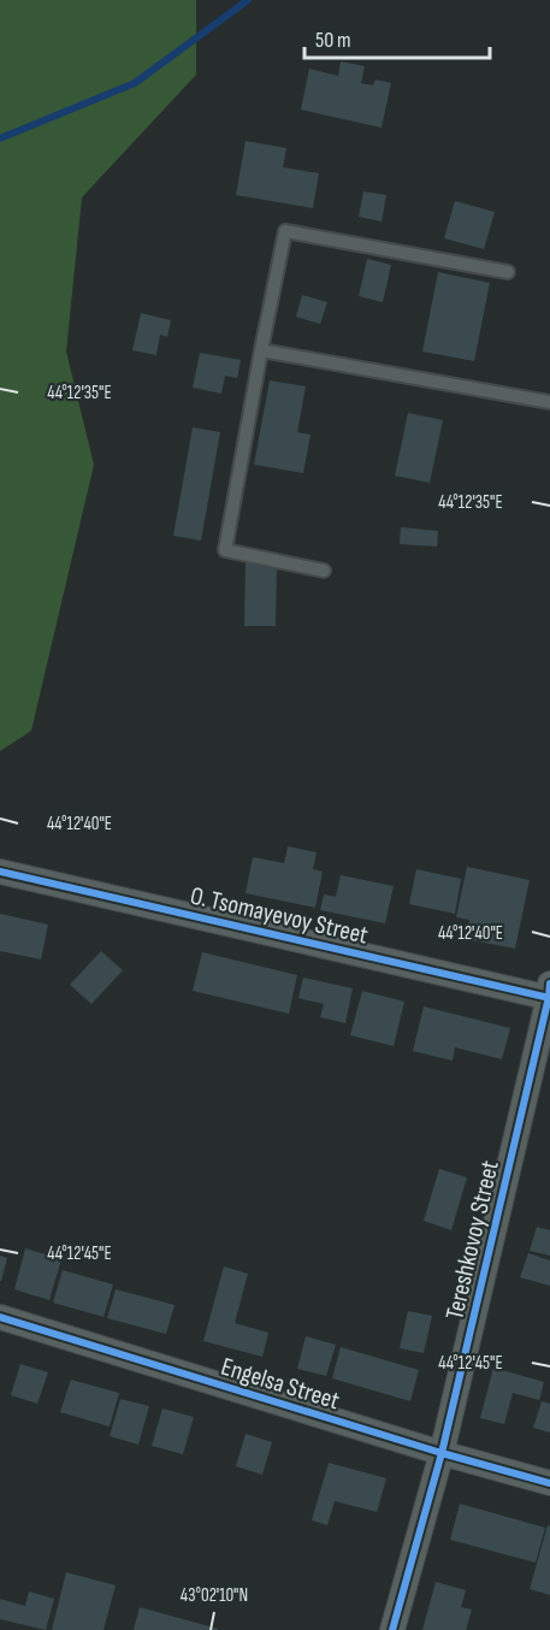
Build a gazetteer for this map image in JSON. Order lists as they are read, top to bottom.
{
  "streets": {
    "street": ["O. Tsomayevoy Street", "Tereshkovoy Street", "Engelsa Street"]
  },
  "crossings": [
    ["O. Tsomayevoy Street", "Tereshkovoy Street"],
    ["Tereshkovoy Street", "Engelsa Street"]
  ],
  "scale_bar": "50 m",
  "coordinates": [
    "44°12'35\"E",
    "44°12'40\"E",
    "44°12'45\"E",
    "43°02'10\"N"
  ]
}
